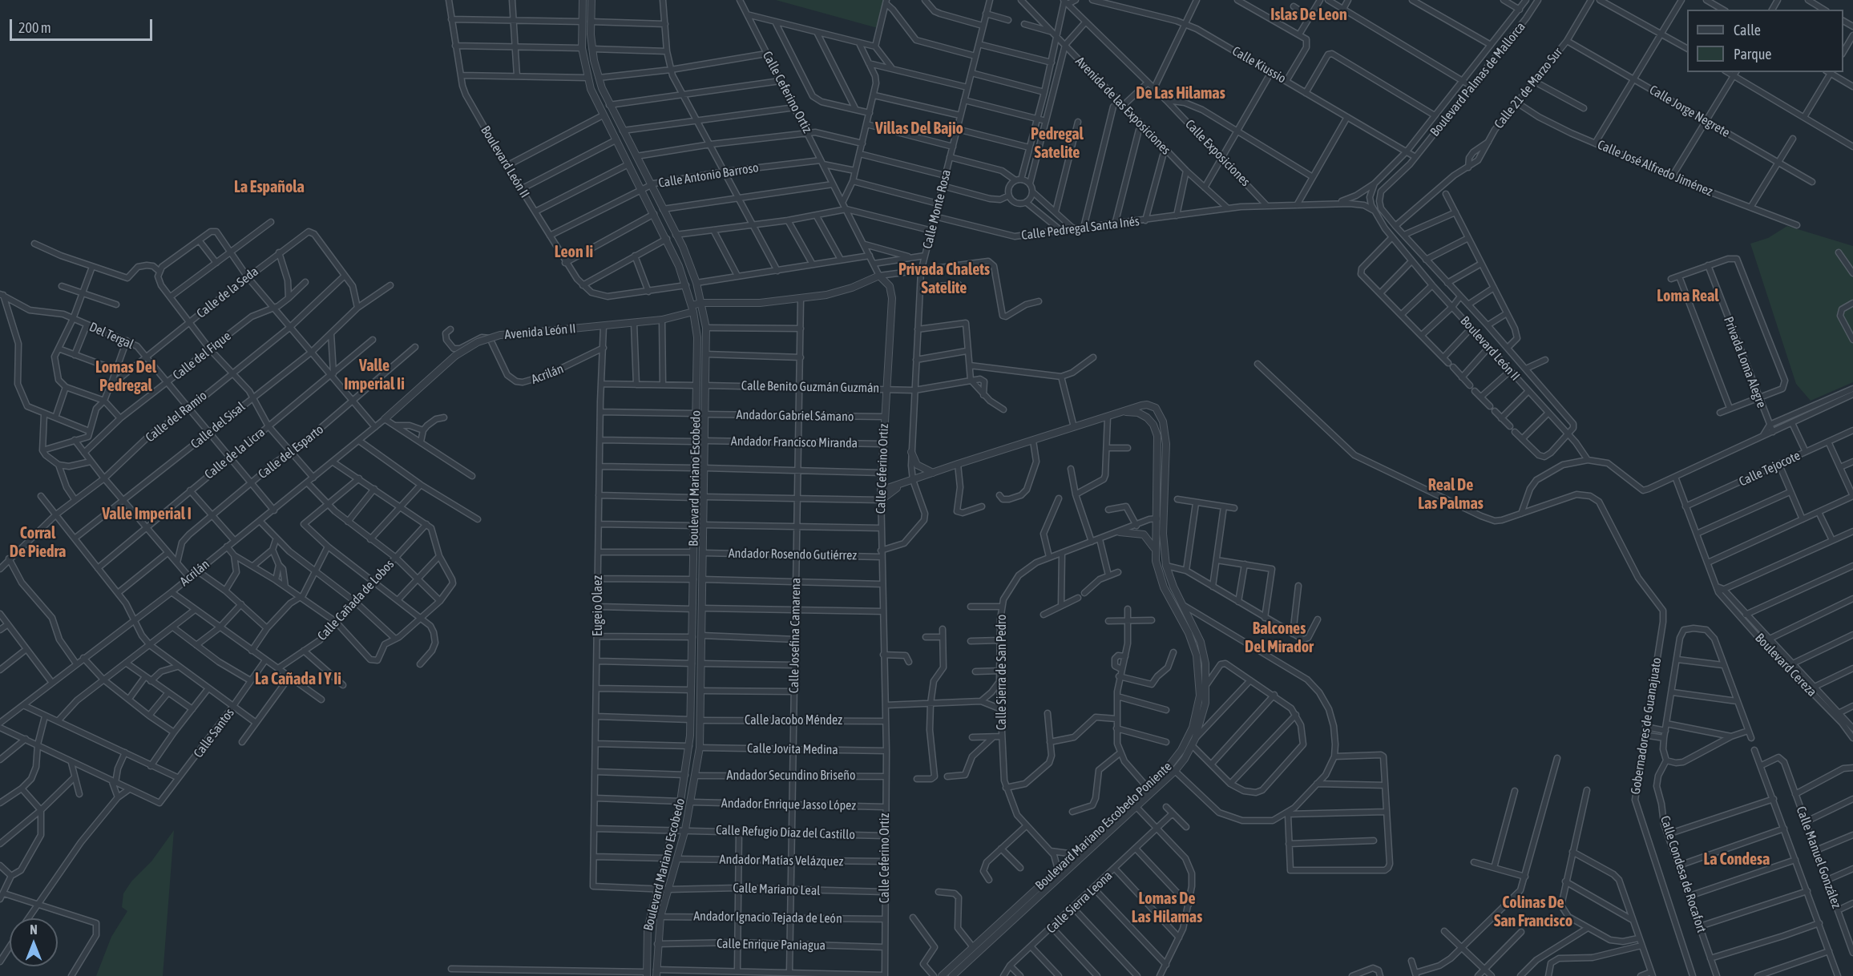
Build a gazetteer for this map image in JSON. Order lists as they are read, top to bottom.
{
  "streets": {
    "street": [
      "Calle Kiussio",
      "Boulevard Palmas de Mallorca",
      "Calle 21 de Marzo Sur",
      "Calle Ceferino Ortiz",
      "Avenida de las Exposiciones",
      "Calle Jorge Negrete",
      "Calle Exposiciones",
      "Boulevard León II",
      "Calle José Alfredo Jiménez",
      "Calle Antonio Barroso",
      "Calle Monte Rosa",
      "Calle Pedregal Santa Inés",
      "Calle de la Seda",
      "Avenida León II",
      "Del Tergal",
      "Calle del Fique",
      "Privada Loma Alegre",
      "Acrilán",
      "Calle Benito Guzmán Guzmán",
      "Andador Gabriel Sámano",
      "Calle del Ramio",
      "Calle del Sisal",
      "Andador Francisco Miranda",
      "Calle del Esparto",
      "Calle de la Licra",
      "Calle Tejocote",
      "Boulevard Mariano Escobedo",
      "Andador Rosendo Gutiérrez",
      "Calle Cañada de Lobos",
      "Eugeio Olaez",
      "Calle Josefina Camarena",
      "Boulevard Cereza",
      "Calle Sierra de San Pedro",
      "Calle Jacobo Méndez",
      "Gobernadores de Guanajuato",
      "Calle Santos",
      "Calle Jovita Medina",
      "Andador Secundino Briseño",
      "Andador Enrique Jasso López",
      "Boulevard Mariano Escobedo Poniente",
      "Calle Refugio Díaz del Castillo",
      "Calle Manuel González",
      "Andador Matías Velázquez",
      "Calle Condesa de Rocafort",
      "Calle Mariano Leal",
      "Calle Sierra Leona",
      "Andador Ignacio Tejada de León",
      "Calle Enrique Paniagua"
    ]
  },
  "crossings": [
    ["Calle Kiussio", "Boulevard Palmas de Mallorca"],
    ["Boulevard Palmas de Mallorca", "Calle 21 de Marzo Sur"],
    ["Boulevard Palmas de Mallorca", "Calle Pedregal Santa Inés"],
    ["Calle 21 de Marzo Sur", "Calle Jorge Negrete"],
    ["Calle 21 de Marzo Sur", "Calle José Alfredo Jiménez"],
    ["Calle Ceferino Ortiz", "Calle Antonio Barroso"],
    ["Calle Ceferino Ortiz", "Calle Monte Rosa"],
    ["Calle Ceferino Ortiz", "Avenida León II"],
    ["Calle Ceferino Ortiz", "Calle Benito Guzmán Guzmán"],
    ["Calle Ceferino Ortiz", "Andador Gabriel Sámano"],
    ["Calle Ceferino Ortiz", "Andador Francisco Miranda"],
    ["Calle Ceferino Ortiz", "Andador Rosendo Gutiérrez"],
    ["Calle Ceferino Ortiz", "Calle Jacobo Méndez"],
    ["Calle Ceferino Ortiz", "Calle Jovita Medina"],
    ["Calle Ceferino Ortiz", "Andador Secundino Briseño"],
    ["Calle Ceferino Ortiz", "Andador Enrique Jasso López"],
    ["Calle Ceferino Ortiz", "Calle Refugio Díaz del Castillo"],
    ["Calle Ceferino Ortiz", "Andador Matías Velázquez"],
    ["Calle Ceferino Ortiz", "Calle Mariano Leal"],
    ["Calle Ceferino Ortiz", "Andador Ignacio Tejada de León"],
    ["Calle Ceferino Ortiz", "Calle Enrique Paniagua"],
    ["Avenida de las Exposiciones", "Calle Pedregal Santa Inés"],
    ["Calle Exposiciones", "Calle Pedregal Santa Inés"],
    ["Boulevard León II", "Calle Antonio Barroso"],
    ["Calle Antonio Barroso", "Boulevard Mariano Escobedo"],
    ["Calle Monte Rosa", "Calle Pedregal Santa Inés"],
    ["Calle Monte Rosa", "Calle Benito Guzmán Guzmán"],
    ["Calle de la Seda", "Del Tergal"],
    ["Calle de la Seda", "Calle del Ramio"],
    ["Avenida León II", "Acrilán"],
    ["Avenida León II", "Boulevard Mariano Escobedo"],
    ["Avenida León II", "Eugeio Olaez"],
    ["Avenida León II", "Calle Josefina Camarena"],
    ["Del Tergal", "Calle del Fique"],
    ["Del Tergal", "Acrilán"],
    ["Del Tergal", "Calle del Ramio"],
    ["Del Tergal", "Calle del Sisal"],
    ["Del Tergal", "Calle del Esparto"],
    ["Del Tergal", "Calle de la Licra"],
    ["Acrilán", "Eugeio Olaez"],
    ["Calle Benito Guzmán Guzmán", "Boulevard Mariano Escobedo"],
    ["Calle Benito Guzmán Guzmán", "Calle Josefina Camarena"],
    ["Andador Gabriel Sámano", "Boulevard Mariano Escobedo"],
    ["Andador Gabriel Sámano", "Calle Josefina Camarena"],
    ["Andador Francisco Miranda", "Boulevard Mariano Escobedo"],
    ["Andador Francisco Miranda", "Calle Josefina Camarena"],
    ["Boulevard Mariano Escobedo", "Andador Rosendo Gutiérrez"],
    ["Boulevard Mariano Escobedo", "Eugeio Olaez"],
    ["Boulevard Mariano Escobedo", "Calle Jacobo Méndez"],
    ["Boulevard Mariano Escobedo", "Calle Jovita Medina"],
    ["Boulevard Mariano Escobedo", "Andador Secundino Briseño"],
    ["Boulevard Mariano Escobedo", "Andador Enrique Jasso López"],
    ["Boulevard Mariano Escobedo", "Calle Refugio Díaz del Castillo"],
    ["Boulevard Mariano Escobedo", "Andador Matías Velázquez"],
    ["Boulevard Mariano Escobedo", "Calle Mariano Leal"],
    ["Boulevard Mariano Escobedo", "Andador Ignacio Tejada de León"],
    ["Boulevard Mariano Escobedo", "Calle Enrique Paniagua"],
    ["Andador Rosendo Gutiérrez", "Calle Josefina Camarena"],
    ["Eugeio Olaez", "Calle Mariano Leal"],
    ["Calle Josefina Camarena", "Calle Jacobo Méndez"],
    ["Calle Josefina Camarena", "Calle Jovita Medina"],
    ["Calle Josefina Camarena", "Andador Secundino Briseño"],
    ["Calle Josefina Camarena", "Andador Enrique Jasso López"],
    ["Calle Josefina Camarena", "Calle Refugio Díaz del Castillo"],
    ["Calle Josefina Camarena", "Andador Matías Velázquez"],
    ["Calle Josefina Camarena", "Calle Mariano Leal"],
    ["Calle Josefina Camarena", "Andador Ignacio Tejada de León"],
    ["Calle Josefina Camarena", "Calle Enrique Paniagua"],
    ["Calle Sierra de San Pedro", "Boulevard Mariano Escobedo Poniente"]
  ],
  "districts": [
    "Islas De Leon",
    "De Las Hilamas",
    "Villas Del Bajio",
    "Pedregal Satelite",
    "La Española",
    "Leon Ii",
    "Privada Chalets Satelite",
    "Loma Real",
    "Valle Imperial Ii",
    "Lomas Del Pedregal",
    "Real De Las Palmas",
    "Valle Imperial I",
    "Corral De Piedra",
    "Balcones Del Mirador",
    "La Cañada I Y Ii",
    "La Condesa",
    "Lomas De Las Hilamas",
    "Colinas De San Francisco"
  ],
  "legend": ["Calle", "Parque"],
  "scale_bar": "200 m",
  "north": "top"
}
